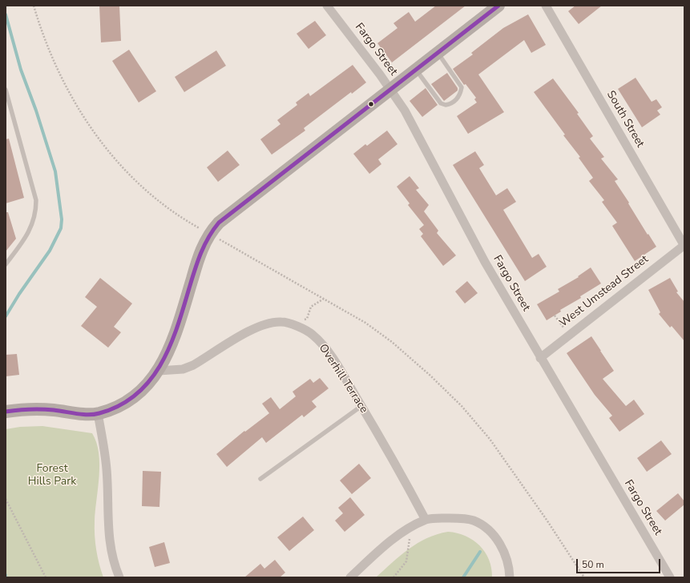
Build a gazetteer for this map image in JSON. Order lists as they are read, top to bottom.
{
  "streets": {
    "street": [
      "Fargo Street",
      "South Street",
      "West Umstead Street",
      "Overhill Terrace"
    ]
  },
  "crossings": [
    ["Fargo Street", "West Umstead Street"],
    ["South Street", "West Umstead Street"]
  ],
  "parks": ["Forest Hills Park"],
  "scale_bar": "50 m"
}
